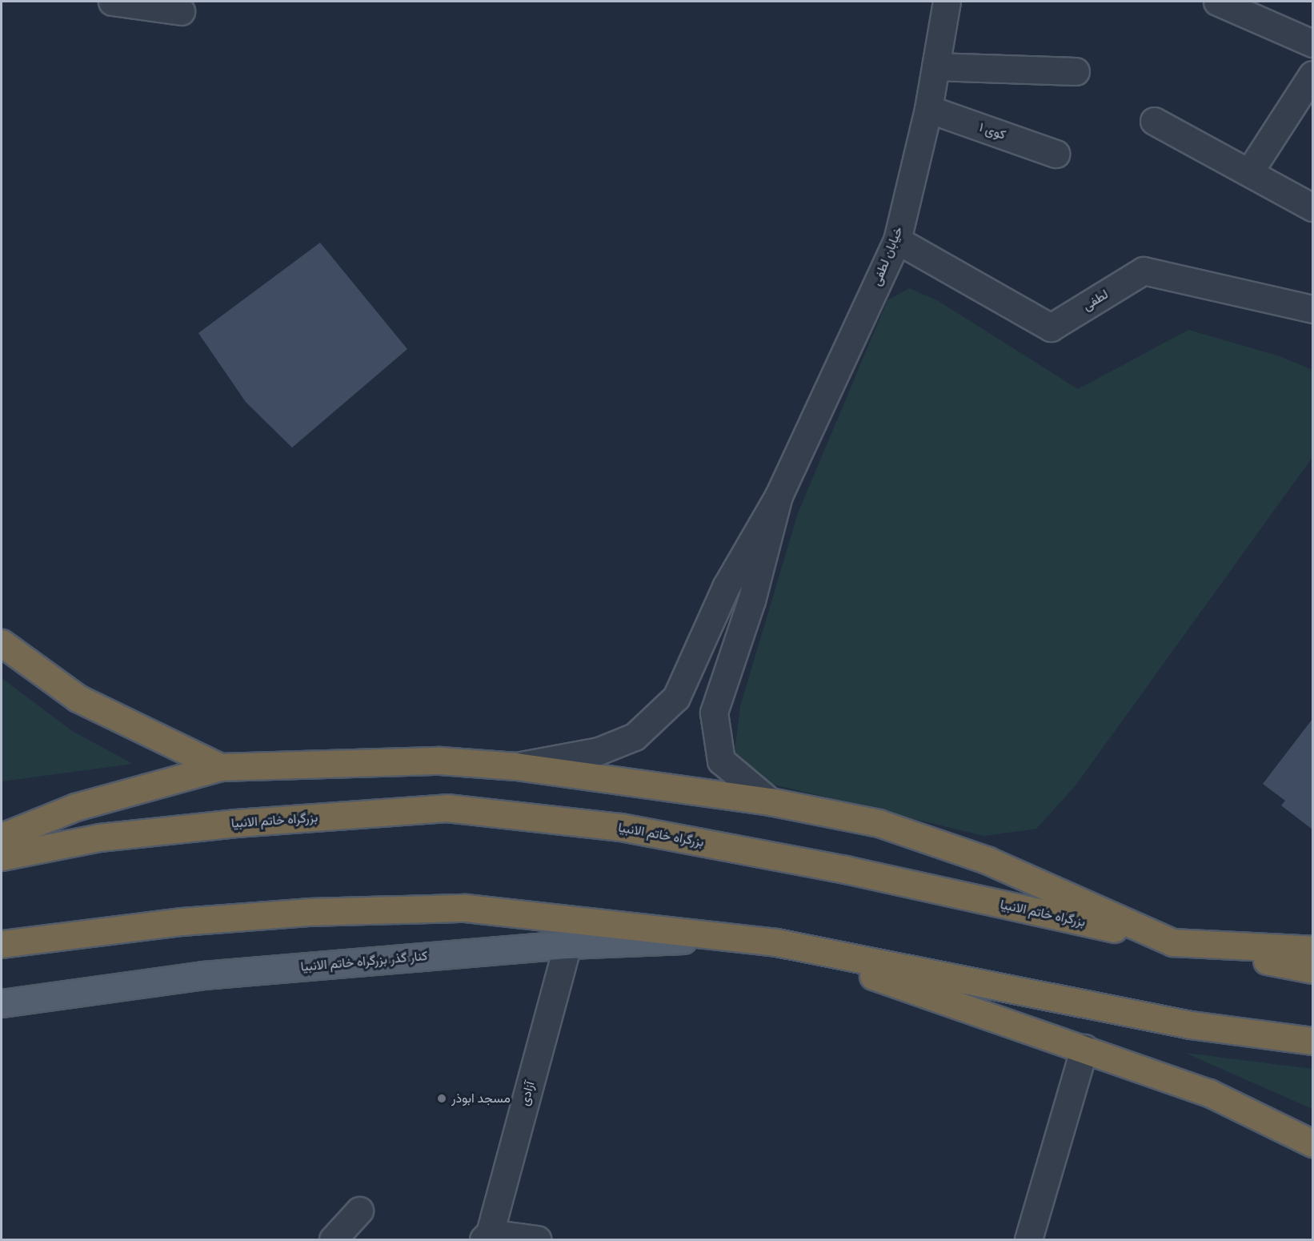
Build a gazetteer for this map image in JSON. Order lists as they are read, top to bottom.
{
  "streets": {
    "highway": ["بزرگراه خاتم الانبیا"],
    "main road": ["کنار گذر بزرگراه خاتم الانبیا"],
    "street": [
      "کوی ۱",
      "خیابان لطفی",
      "لطفی",
      "آزادی"
    ]
  },
  "crossings": [
    ["کوی ۱", "خیابان لطفی"],
    ["خیابان لطفی", "لطفی"],
    ["کنار گذر بزرگراه خاتم الانبیا", "آزادی"]
  ],
  "places": ["مسجد ابوذر"]
}
